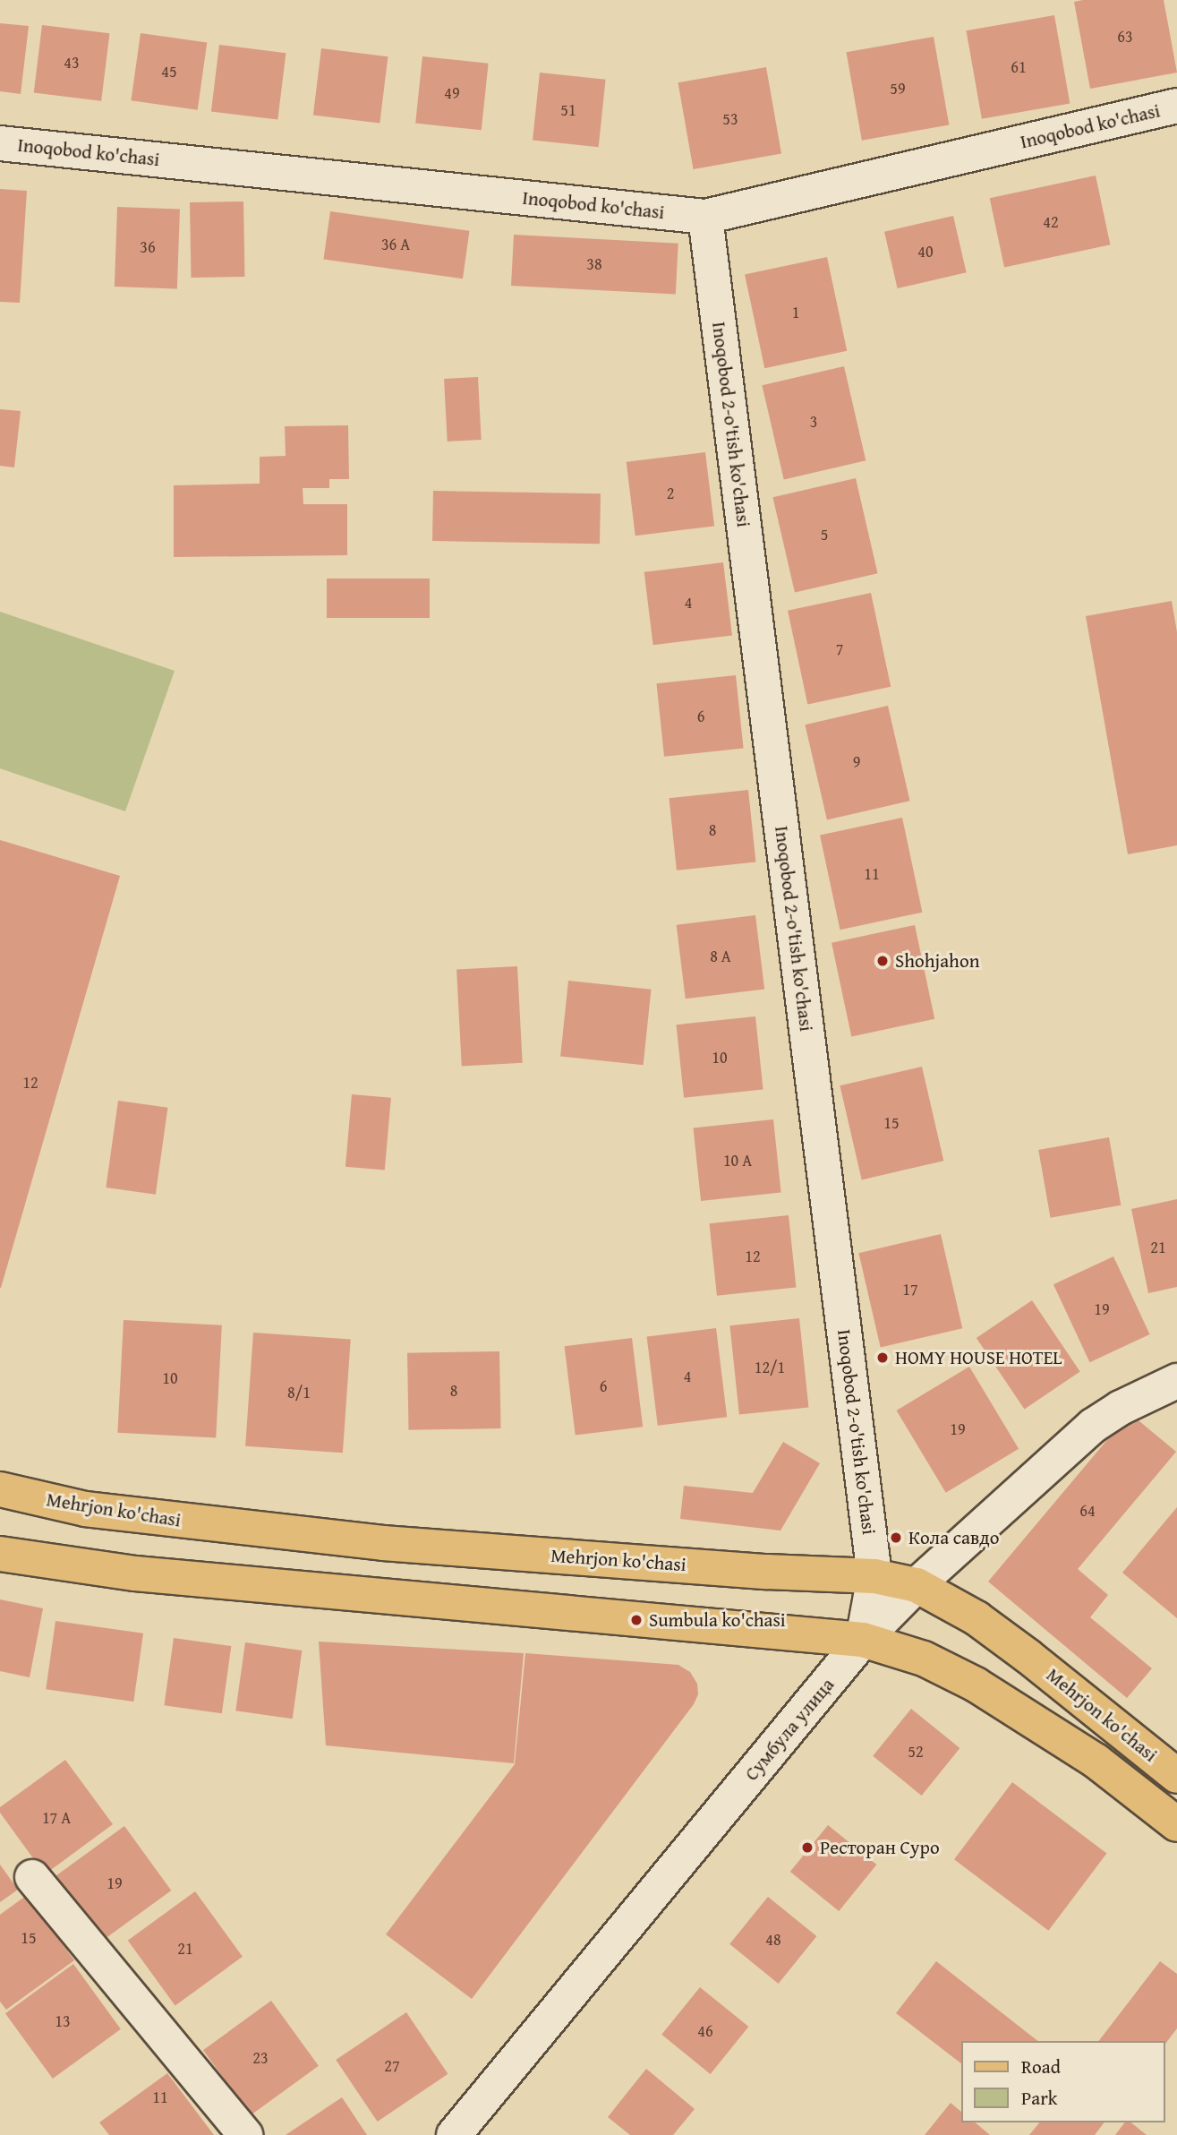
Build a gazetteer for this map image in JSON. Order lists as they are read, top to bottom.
{
  "streets": {
    "main road": ["Mehrjon ko'chasi"],
    "street": ["Inoqobod ko'chasi", "Inoqobod 2-o'tish ko'chasi", "Сумбула улица"]
  },
  "crossings": [
    ["Inoqobod ko'chasi", "Inoqobod 2-o'tish ko'chasi"],
    ["Inoqobod 2-o'tish ko'chasi", "Mehrjon ko'chasi"],
    ["Inoqobod 2-o'tish ko'chasi", "Сумбула улица"],
    ["Mehrjon ko'chasi", "Сумбула улица"]
  ],
  "places": [
    "Shohjahon",
    "HOMY HOUSE HOTEL",
    "Кола савдо",
    "Sumbula ko'chasi",
    "Ресторан Суро"
  ],
  "house_numbers": [
    "63",
    "43",
    "61",
    "45",
    "59",
    "49",
    "51",
    "53",
    "42",
    "36 A",
    "36",
    "40",
    "38",
    "1",
    "3",
    "2",
    "5",
    "4",
    "7",
    "6",
    "9",
    "8",
    "11",
    "8 A",
    "10",
    "12",
    "15",
    "10 A",
    "21",
    "12",
    "17",
    "19",
    "12/1",
    "4",
    "10",
    "6",
    "8",
    "8/1",
    "19",
    "64",
    "52",
    "17 А",
    "19",
    "15",
    "48",
    "21",
    "13",
    "46",
    "23",
    "27",
    "11"
  ],
  "legend": ["Road", "Park"]
}
